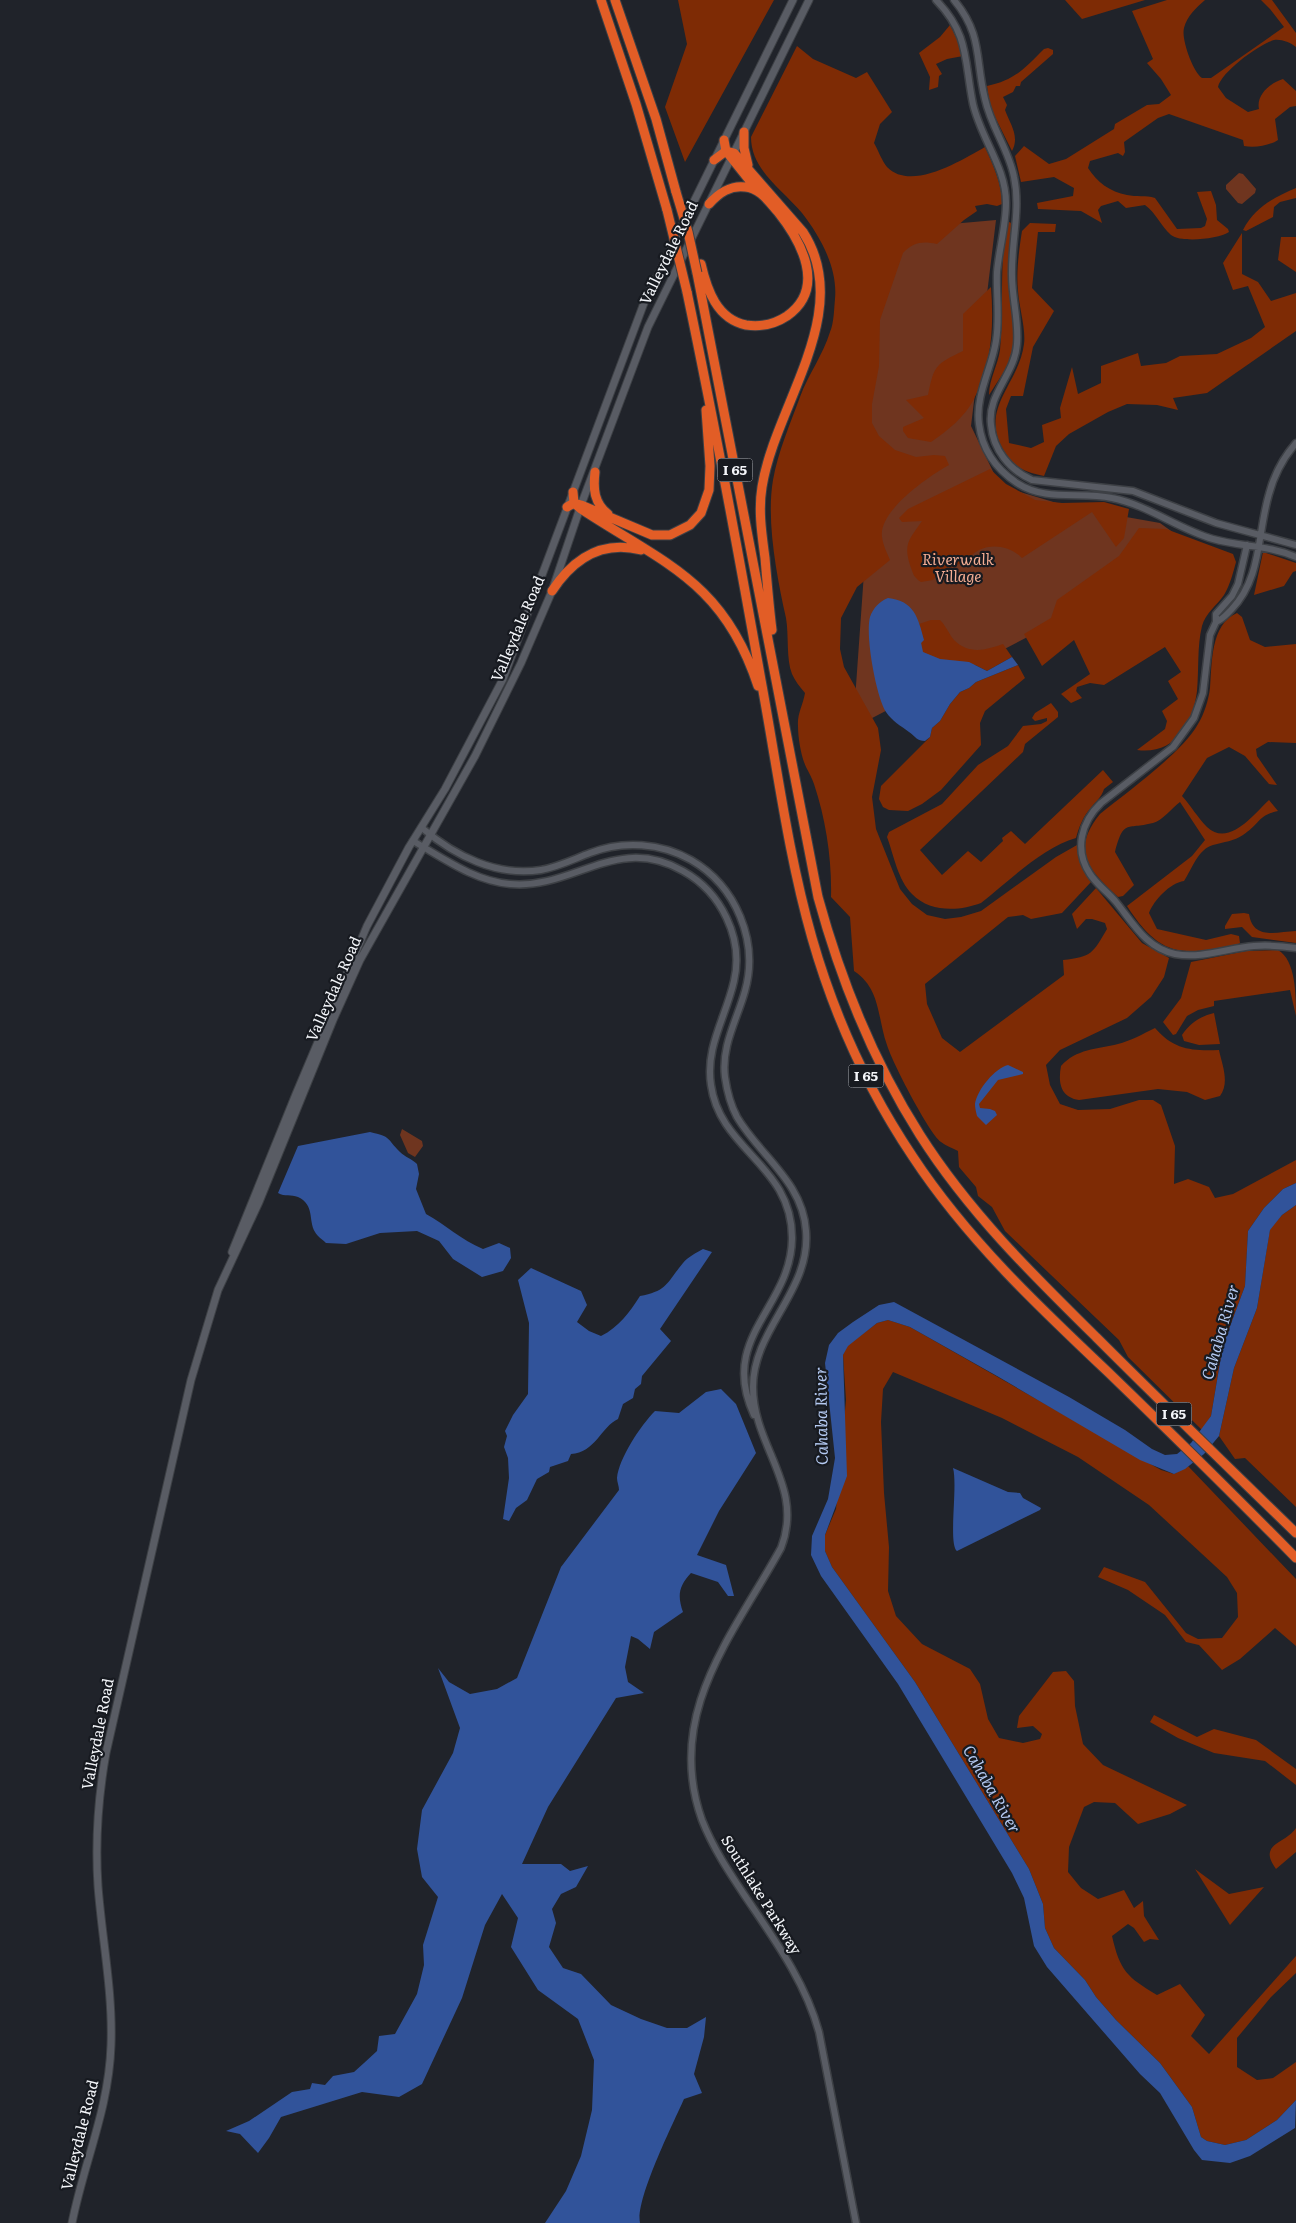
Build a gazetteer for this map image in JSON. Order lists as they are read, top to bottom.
{
  "streets": {
    "highway": ["I 65"],
    "main road": ["Valleydale Road"],
    "street": ["Southlake Parkway"]
  },
  "crossings": [
    ["Valleydale Road", "Southlake Parkway"]
  ],
  "water": ["Cahaba River"],
  "parks": ["Riverwalk Village"]
}
